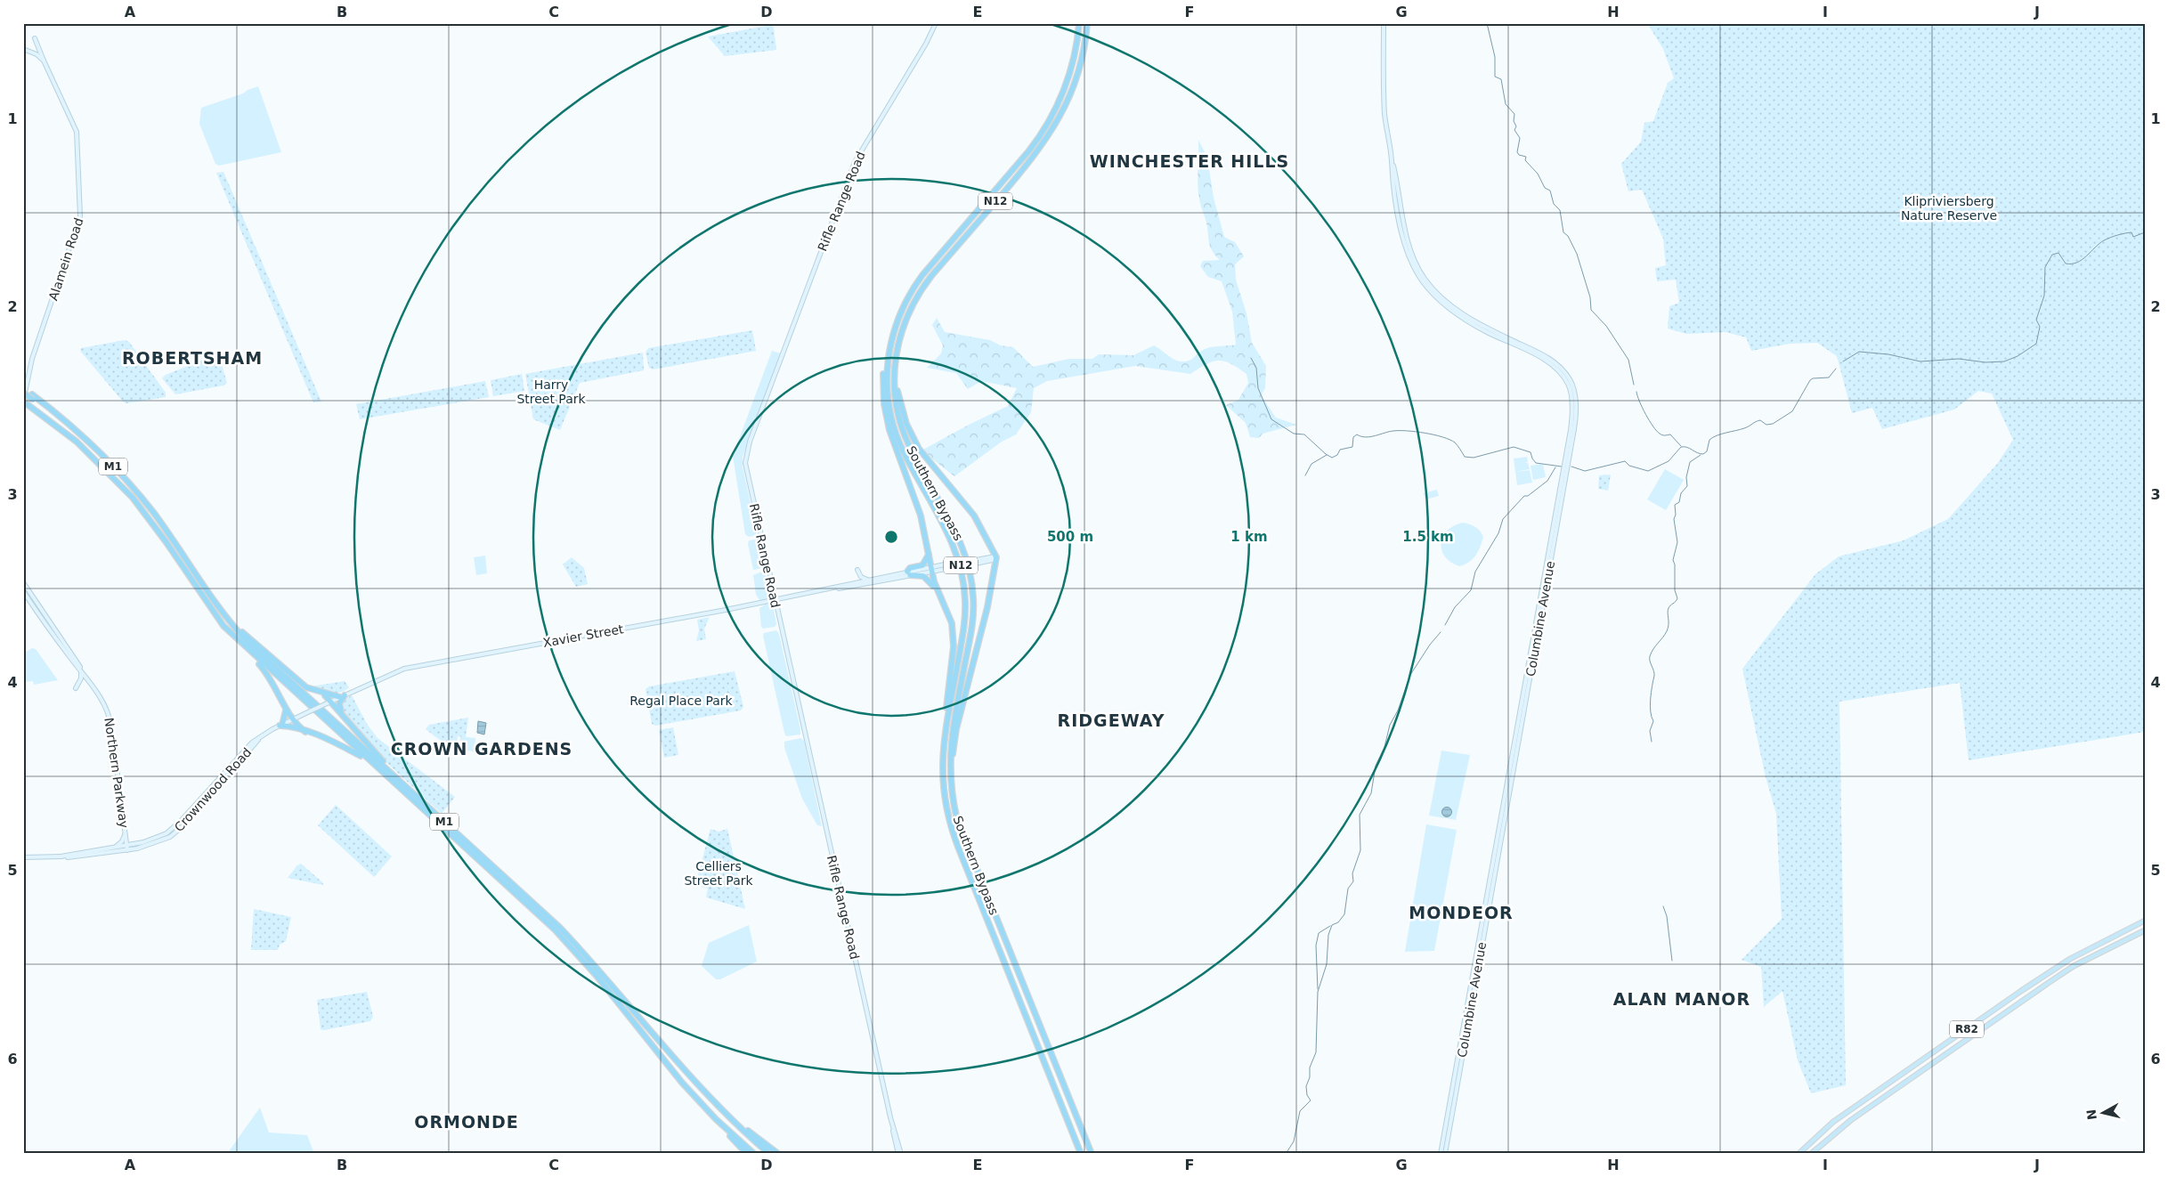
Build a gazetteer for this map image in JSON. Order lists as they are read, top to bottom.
{
  "streets": {
    "highway": ["N12", "M1", "Southern Bypass"],
    "main road": [
      "Rifle Range Road",
      "Alamein Road",
      "Columbine Avenue",
      "Xavier Street",
      "Northern Parkway",
      "Crownwood Road",
      "R82"
    ]
  },
  "crossings": [
    ["Rifle Range Road", "Xavier Street"],
    ["Alamein Road", "M1"],
    ["Xavier Street", "Crownwood Road"],
    ["Northern Parkway", "Crownwood Road"]
  ],
  "districts": [
    "WINCHESTER HILLS",
    "ROBERTSHAM",
    "RIDGEWAY",
    "CROWN GARDENS",
    "MONDEOR",
    "ALAN MANOR",
    "ORMONDE"
  ],
  "parks": [
    "Klipriviersberg Nature Reserve",
    "Harry Street Park",
    "Regal Place Park",
    "Celliers Street Park"
  ],
  "north": "left",
  "grid": {
    "columns": [
      "A",
      "B",
      "C",
      "D",
      "E",
      "F",
      "G",
      "H",
      "I",
      "J"
    ],
    "rows": [
      "1",
      "2",
      "3",
      "4",
      "5",
      "6"
    ]
  },
  "rings": ["500 m", "1 km", "1.5 km"]
}
